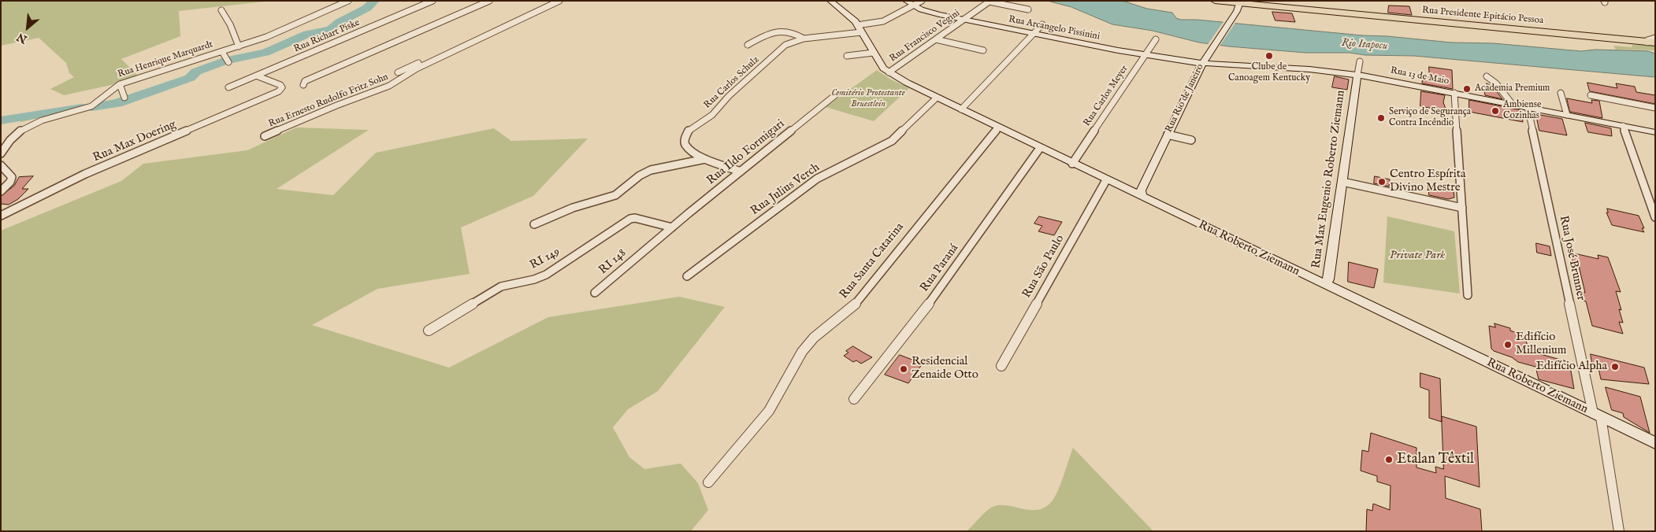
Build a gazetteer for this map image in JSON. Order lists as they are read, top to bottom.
{
  "streets": {
    "highway": ["Rua Presidente Epitácio Pessoa"],
    "main road": [
      "Rua Arcangelo Pissinini",
      "Rua 13 de Maio",
      "Rua Rio de Janeiro",
      "Rua Max Eugenio Roberto Ziemann",
      "Rua Roberto Ziemann"
    ],
    "street": [
      "Rua Richart Piske",
      "Rua Francisco Vegini",
      "Rua Henrique Marquardt",
      "Rua Carlos Schulz",
      "Rua Carlos Meyer",
      "Rua Ernesto Rudolfo Fritz Sohn",
      "Rua Max Doering",
      "Rua Ildo Formigari",
      "Rua Julius Verch",
      "Rua José Brunner",
      "RI 149",
      "Rua Santa Catarina",
      "RI 148",
      "Rua São Paulo",
      "Rua Paraná"
    ]
  },
  "crossings": [
    ["Rua Presidente Epitácio Pessoa", "Rua Rio de Janeiro"],
    ["Rua Arcangelo Pissinini", "Rua Francisco Vegini"],
    ["Rua Arcangelo Pissinini", "Rua 13 de Maio"],
    ["Rua Arcangelo Pissinini", "Rua Carlos Schulz"],
    ["Rua Arcangelo Pissinini", "Rua Carlos Meyer"],
    ["Rua Arcangelo Pissinini", "Rua Rio de Janeiro"],
    ["Rua Richart Piske", "Rua Max Doering"],
    ["Rua Francisco Vegini", "Rua Roberto Ziemann"],
    ["Rua 13 de Maio", "Rua Rio de Janeiro"],
    ["Rua 13 de Maio", "Rua Max Eugenio Roberto Ziemann"],
    ["Rua 13 de Maio", "Rua José Brunner"],
    ["Rua Carlos Schulz", "Rua Ildo Formigari"],
    ["Rua Carlos Schulz", "Rua Roberto Ziemann"],
    ["Rua Carlos Meyer", "Rua Roberto Ziemann"],
    ["Rua Rio de Janeiro", "Rua Roberto Ziemann"],
    ["Rua Ildo Formigari", "RI 149"],
    ["Rua Ildo Formigari", "RI 148"],
    ["Rua Max Eugenio Roberto Ziemann", "Rua Roberto Ziemann"],
    ["Rua Julius Verch", "Rua Roberto Ziemann"],
    ["Rua Roberto Ziemann", "Rua José Brunner"],
    ["Rua Roberto Ziemann", "Rua Santa Catarina"],
    ["Rua Roberto Ziemann", "Rua São Paulo"],
    ["Rua Roberto Ziemann", "Rua Paraná"]
  ],
  "water": ["Rio Itapocu"],
  "parks": ["Cemitério Protestante Bruestlein", "Private Park"],
  "places": [
    "Clube de Canoagem Kentucky",
    "Academia Premium",
    "Ambiense Cozinhas",
    "Serviço de Segurança Contra Incêndio",
    "Centro Espírita Divino Mestre",
    "Edifício Millenium",
    "Edifício Alpha",
    "Residencial Zenaide Otto",
    "Etalan Têxtil"
  ],
  "north": "bottom left"
}
